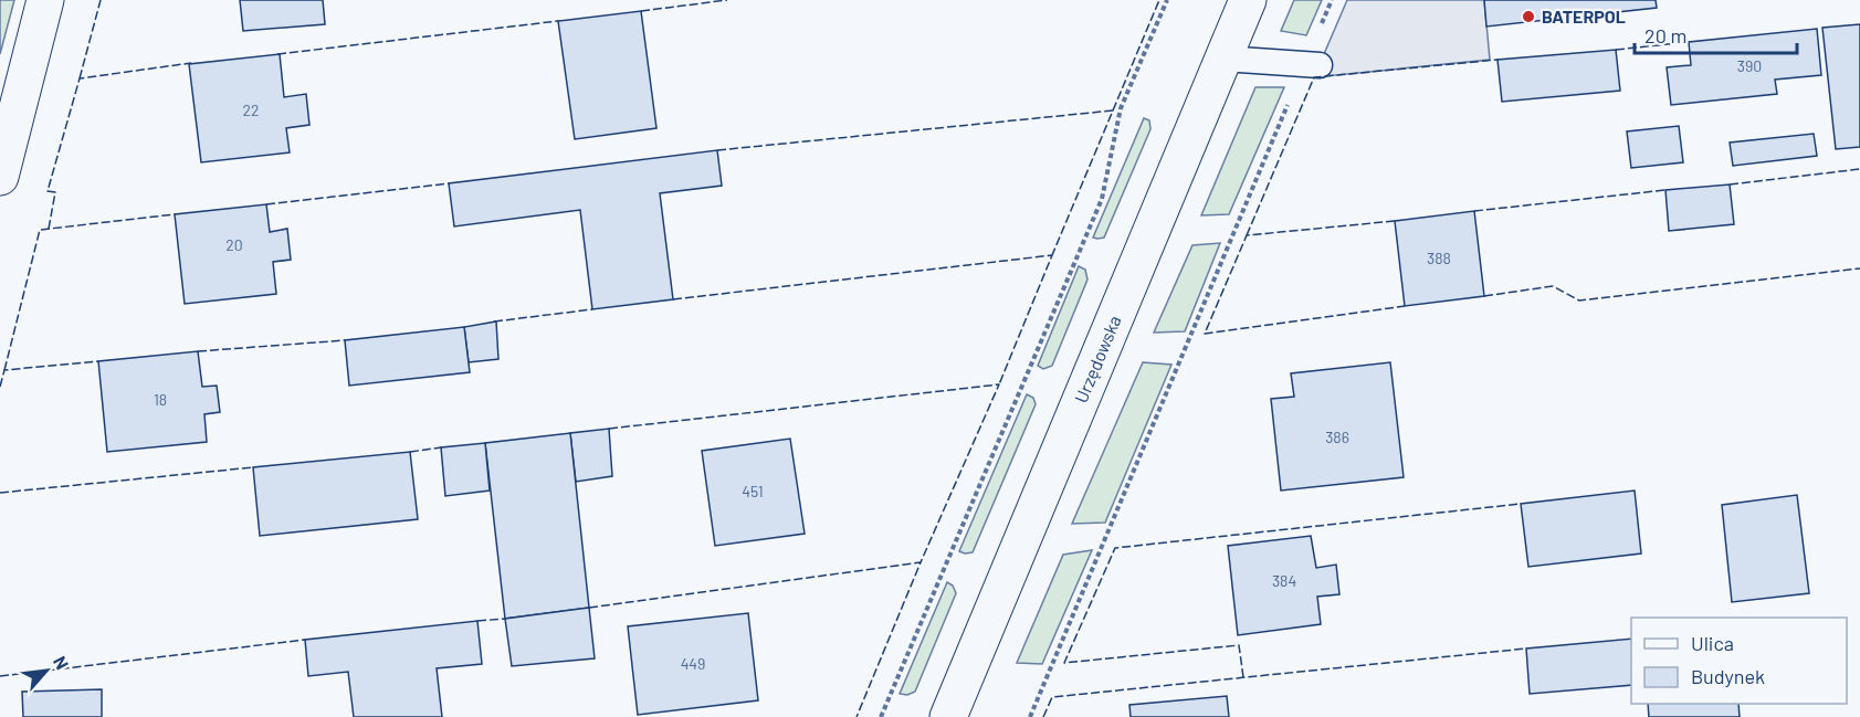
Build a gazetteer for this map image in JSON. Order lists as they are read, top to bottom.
{
  "streets": {
    "street": ["Urzędowska"]
  },
  "places": ["BATERPOL"],
  "house_numbers": [
    "390",
    "22",
    "20",
    "388",
    "18",
    "386",
    "451",
    "384",
    "449"
  ],
  "legend": ["Ulica", "Budynek"],
  "scale_bar": "20 m",
  "north": "top right"
}
